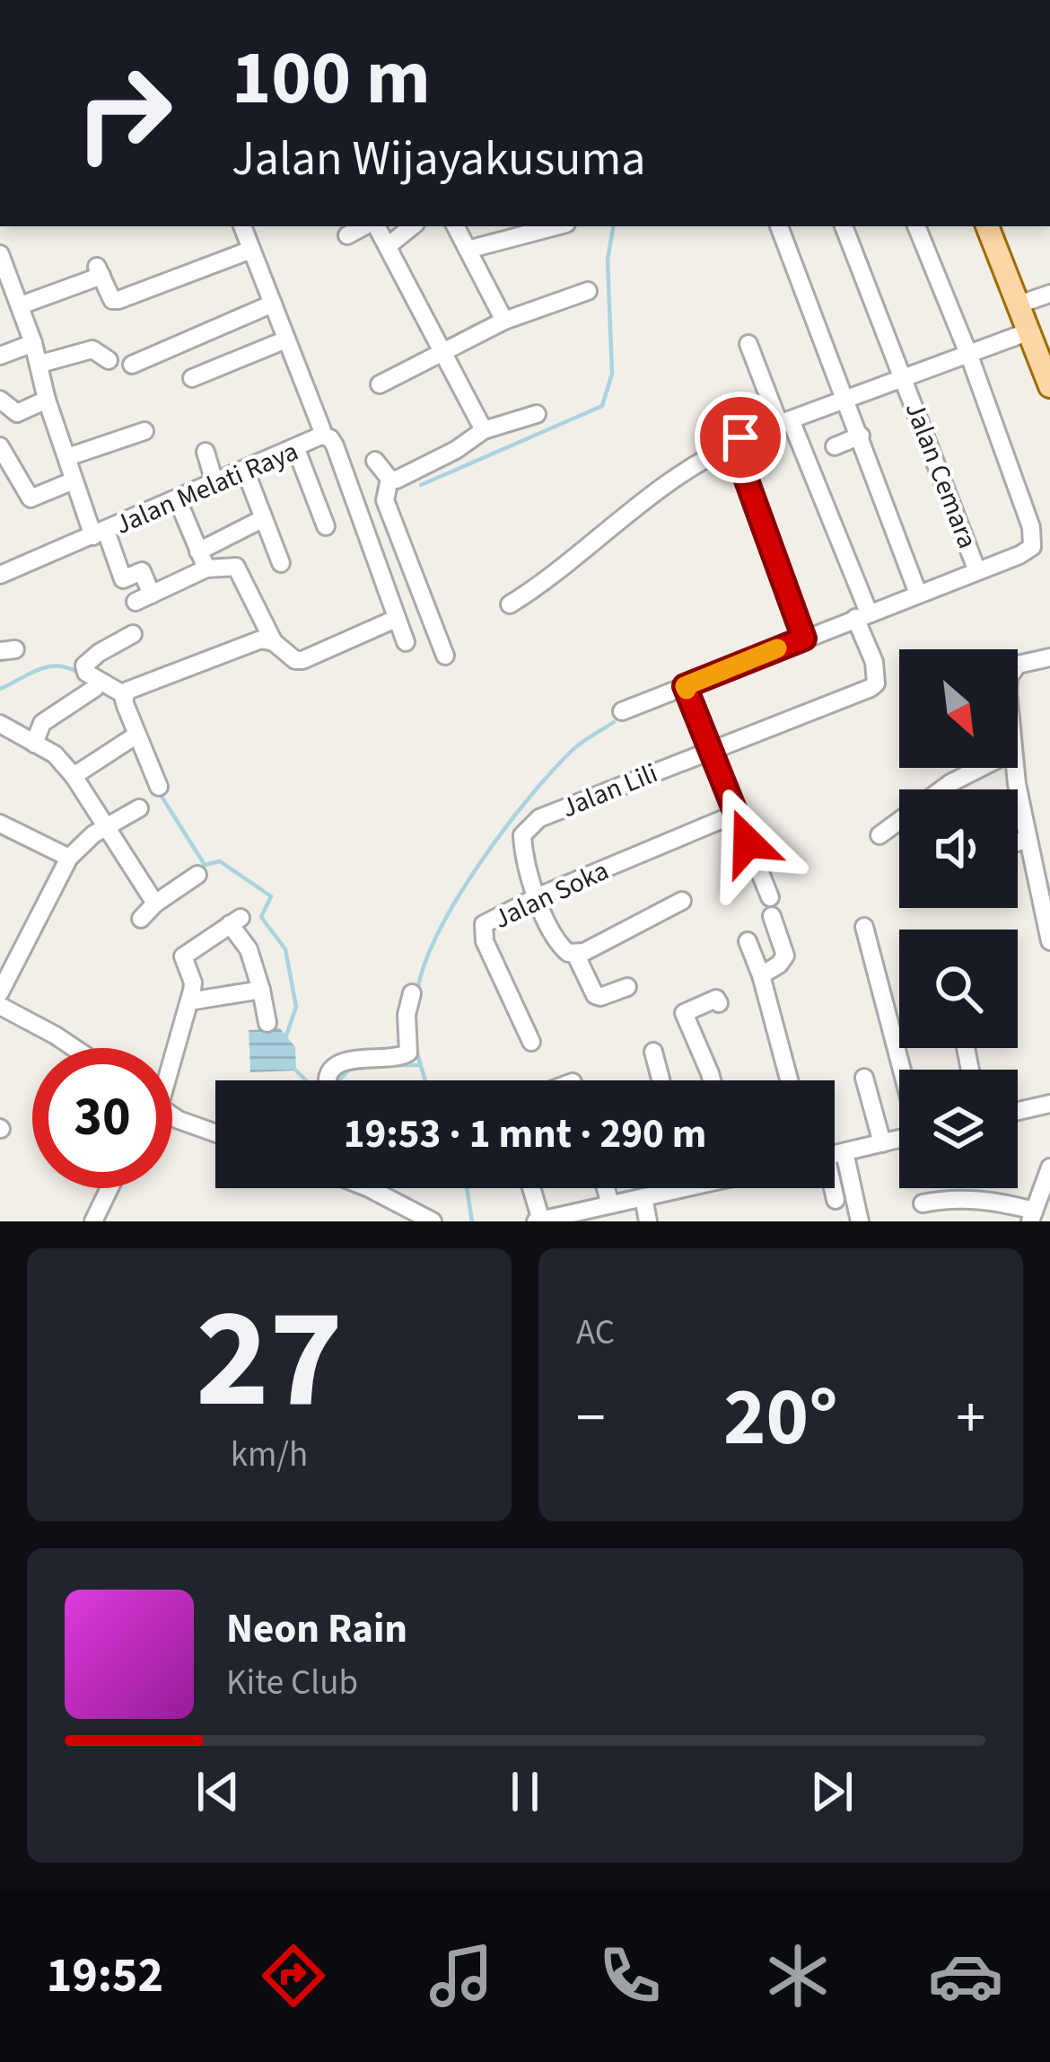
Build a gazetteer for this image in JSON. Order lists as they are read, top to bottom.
{
  "streets": {
    "street": [
      "Jalan Cemara",
      "Jalan Melati Raya",
      "Jalan Lili",
      "Jalan Soka"
    ]
  },
  "crossings": [
    ["Jalan Lili", "Jalan Soka"]
  ],
  "north": "bottom right",
  "page": {
    "turn": ["100 m", "Jalan Wijayakusuma"],
    "limit": "30",
    "trip": "19:53 · 1 mnt · 290 m",
    "tile": [
      ["27", "km/h"],
      "AC"
    ],
    "heat": ["−", "20°", "+"],
    "song": ["Neon Rain", "Kite Club"],
    "tabs": "19:52"
  }
}
